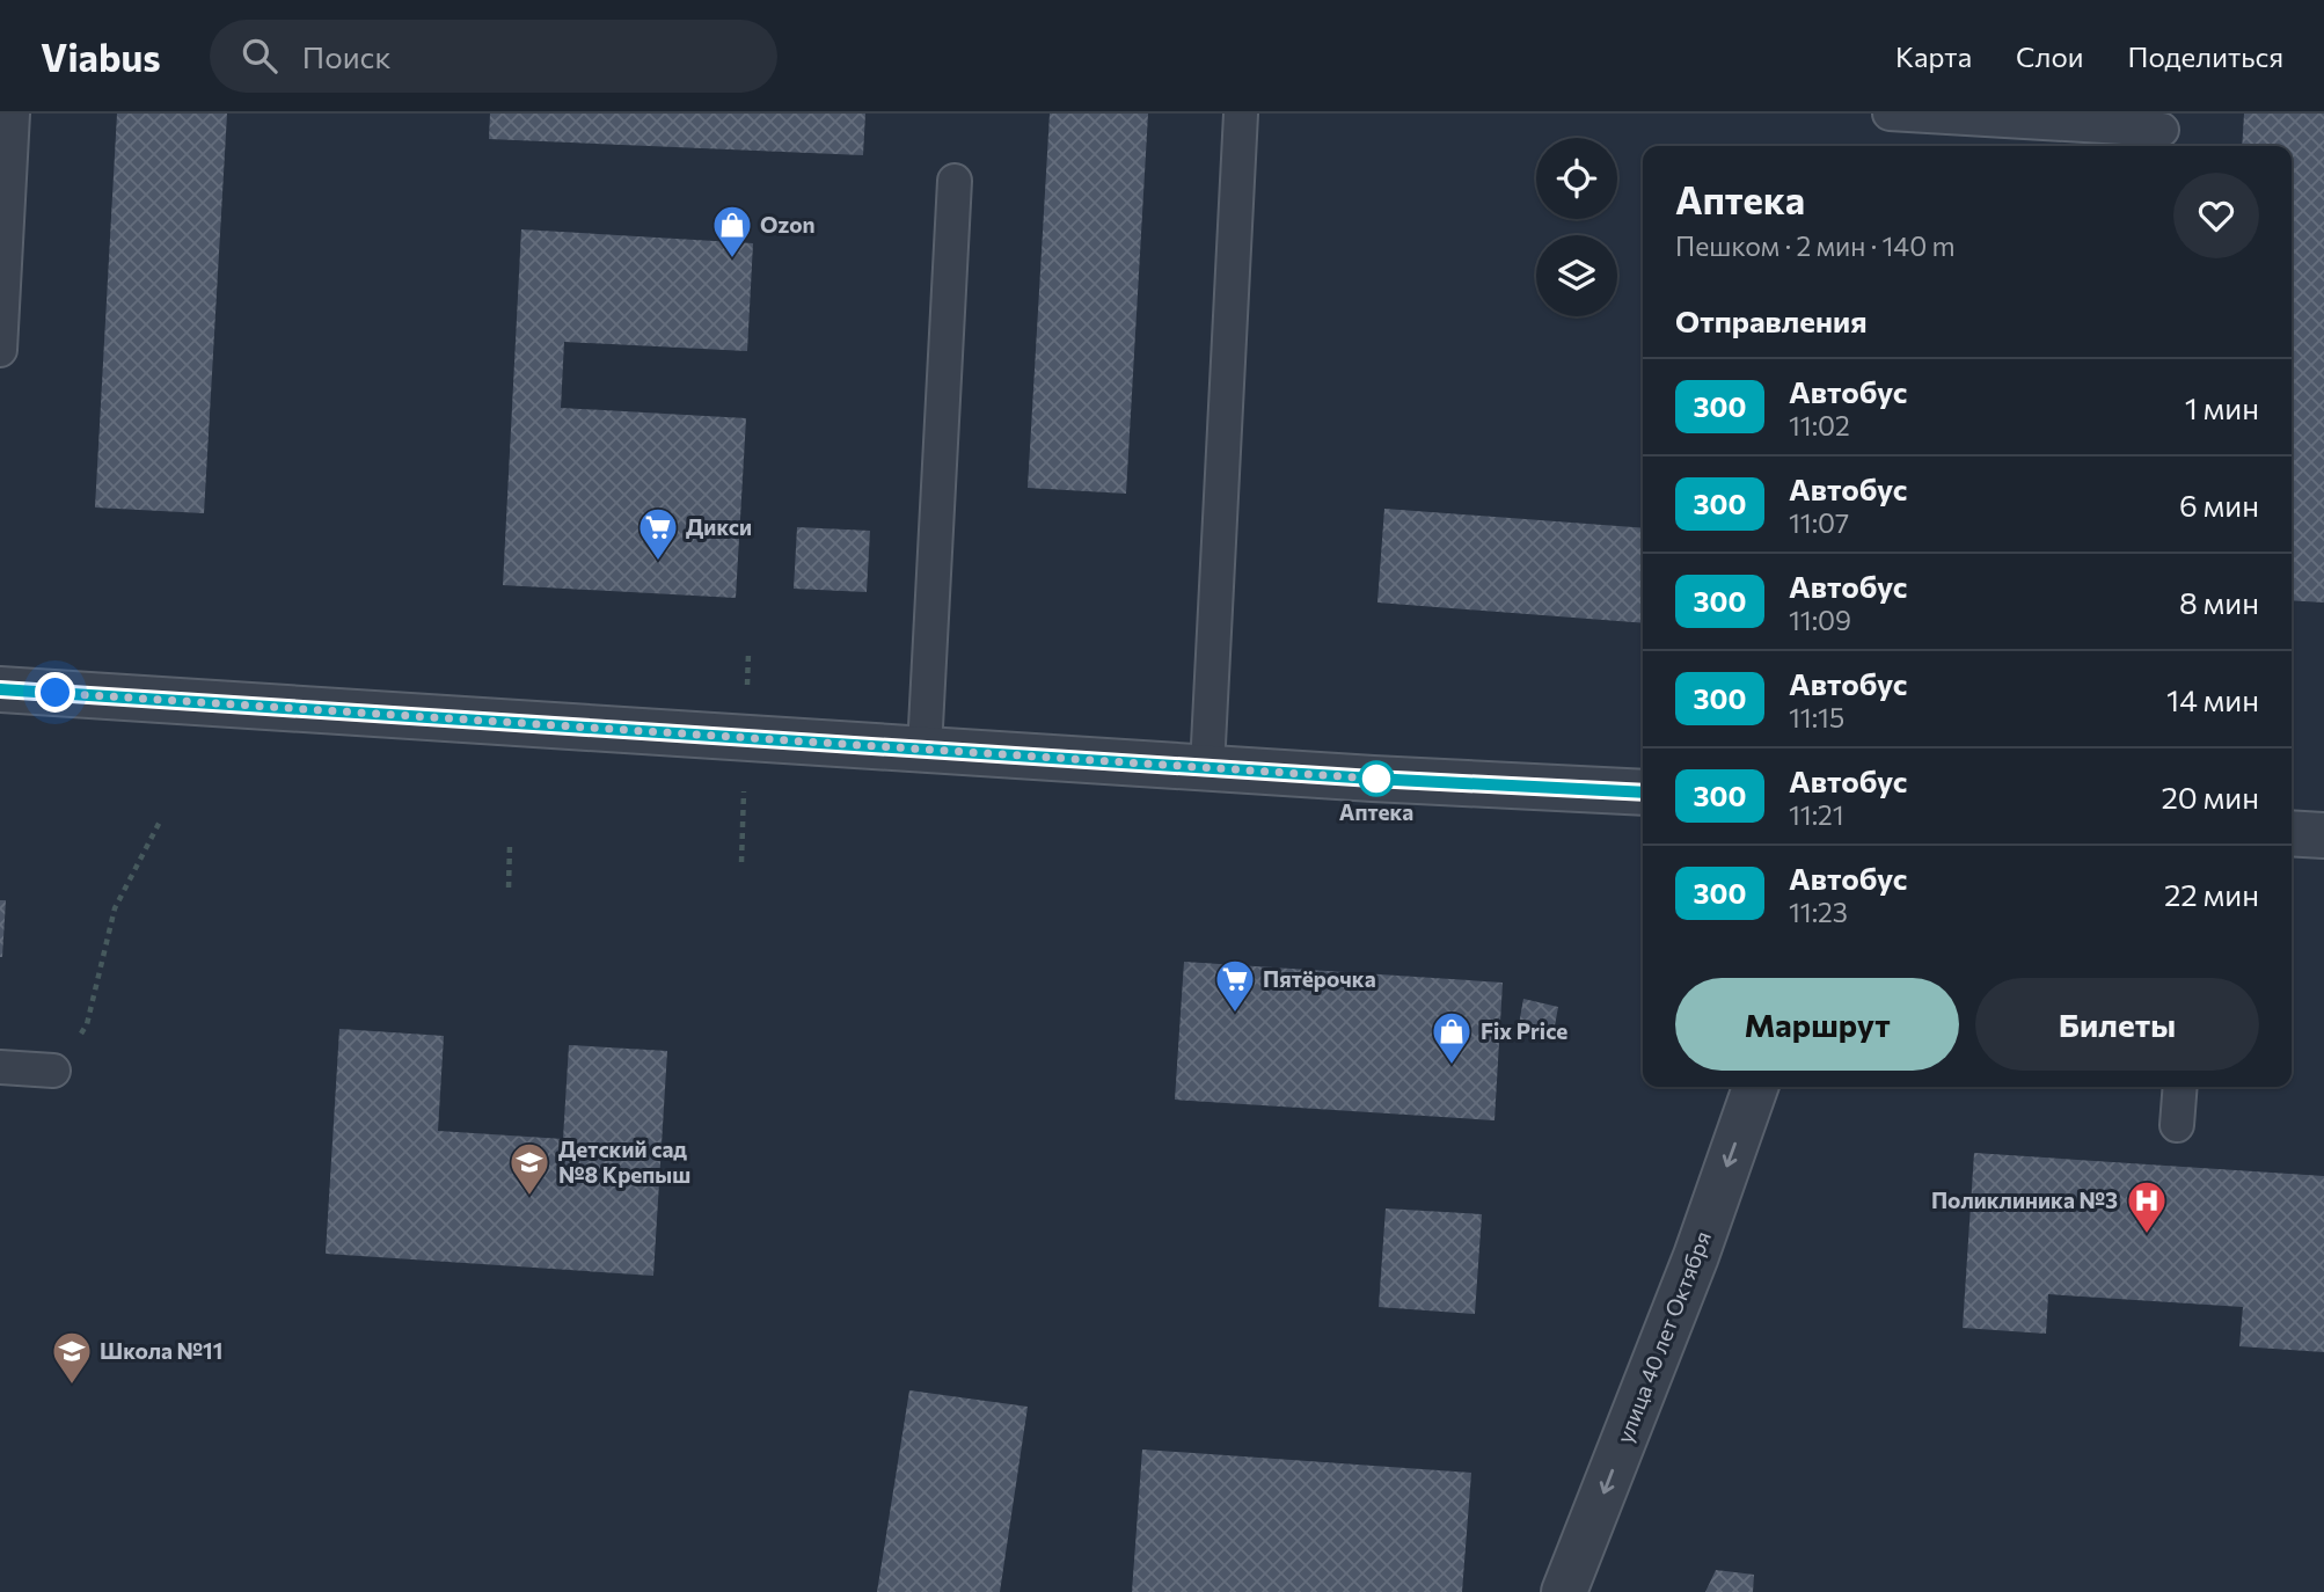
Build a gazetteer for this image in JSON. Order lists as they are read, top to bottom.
{
  "streets": {
    "street": ["улица 40 лет Октября"]
  },
  "one_way": ["улица 40 лет Октября"],
  "places": {
    "shop": ["Ozon", "Fix Price"],
    "supermarket": ["Дикси", "Пятёрочка"],
    "other": ["Аптека"],
    "school or university": ["Детский сад №8 Крепыш", "Школа №11"],
    "hospital": ["Поликлиника №3"]
  },
  "lines": ["bus line 300"],
  "page": {
    "header": "Viabus",
    "search": "Поиск",
    "nav": ["Карта", "Слои", "Поделиться"],
    "heading": [
      ["Аптека", "Пешком · 2 мин · 140 m"],
      "Отправления"
    ],
    "list": [
      {
        "mark": "300",
        "name": "Автобус",
        "note": "11:02",
        "value": "1 мин"
      },
      {
        "mark": "300",
        "name": "Автобус",
        "note": "11:07",
        "value": "6 мин"
      },
      {
        "mark": "300",
        "name": "Автобус",
        "note": "11:09",
        "value": "8 мин"
      },
      {
        "mark": "300",
        "name": "Автобус",
        "note": "11:15",
        "value": "14 мин"
      },
      {
        "mark": "300",
        "name": "Автобус",
        "note": "11:21",
        "value": "20 мин"
      },
      {
        "mark": "300",
        "name": "Автобус",
        "note": "11:23",
        "value": "22 мин"
      }
    ],
    "buttons": ["Маршрут", "Билеты"]
  }
}
